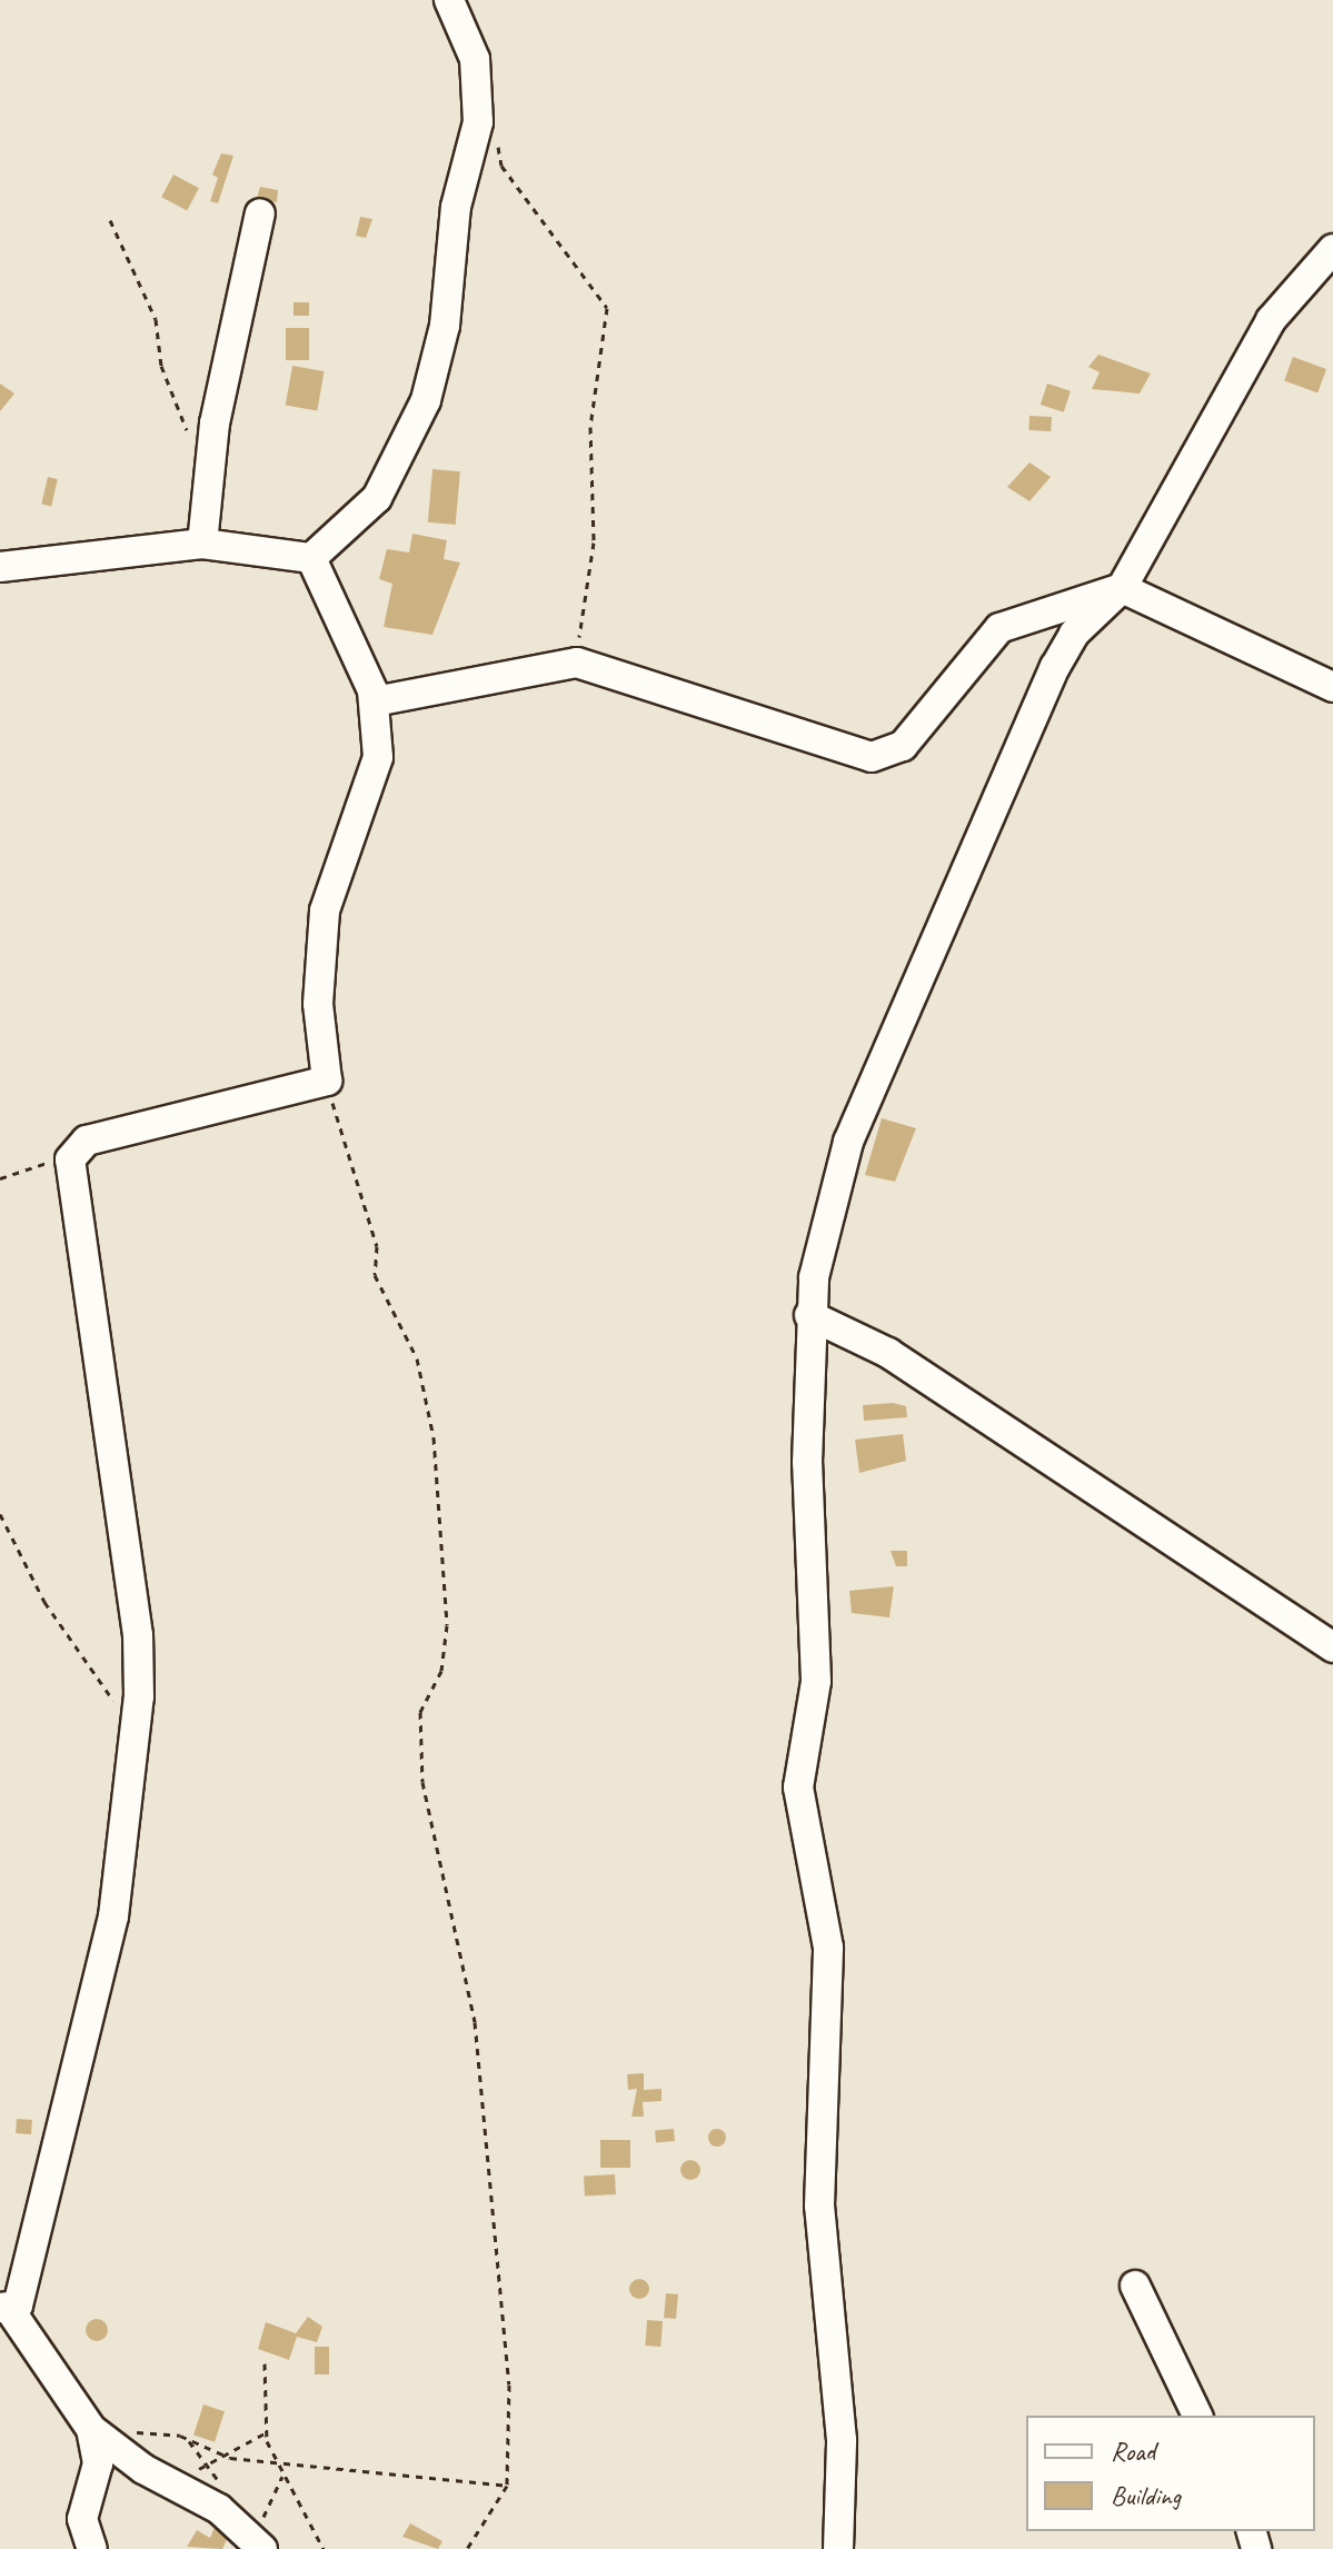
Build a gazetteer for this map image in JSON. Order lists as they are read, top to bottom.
{
  "legend": ["Road", "Building"]
}
